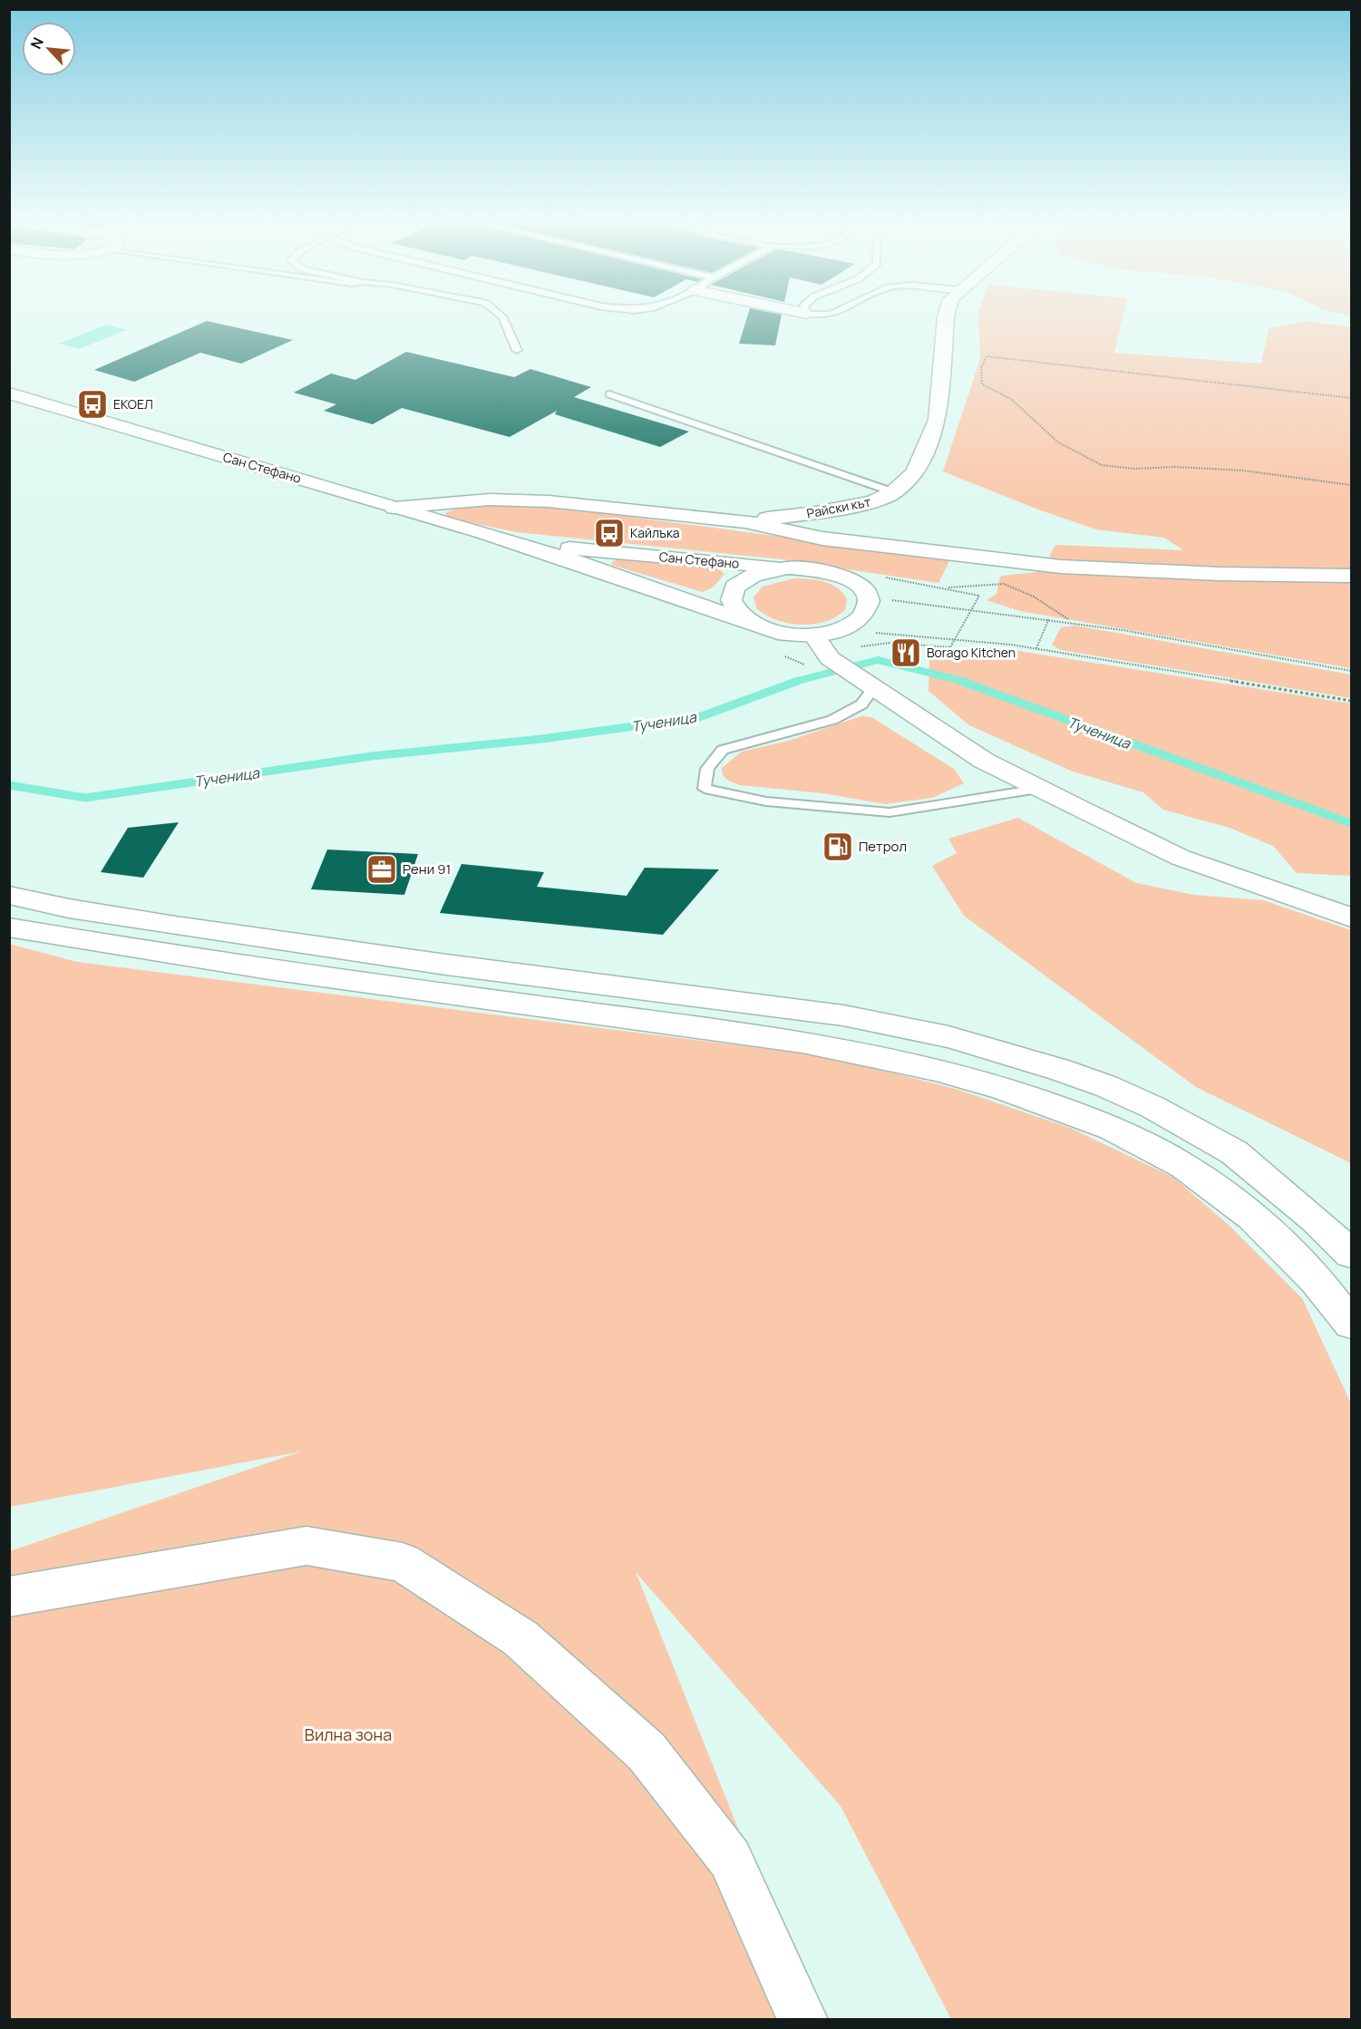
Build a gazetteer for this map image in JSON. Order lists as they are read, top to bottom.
{
  "streets": {
    "street": ["Сан Стефано", "Райски кът"]
  },
  "water": ["Тученица"],
  "parks": ["Вилна зона"],
  "places": {
    "bus stop": ["ЕКОЕЛ", "Кайлъка"],
    "restaurant": ["Borago Kitchen"],
    "fuel station": ["Петрол"],
    "office": ["Рени 91"]
  },
  "north": "top left"
}
